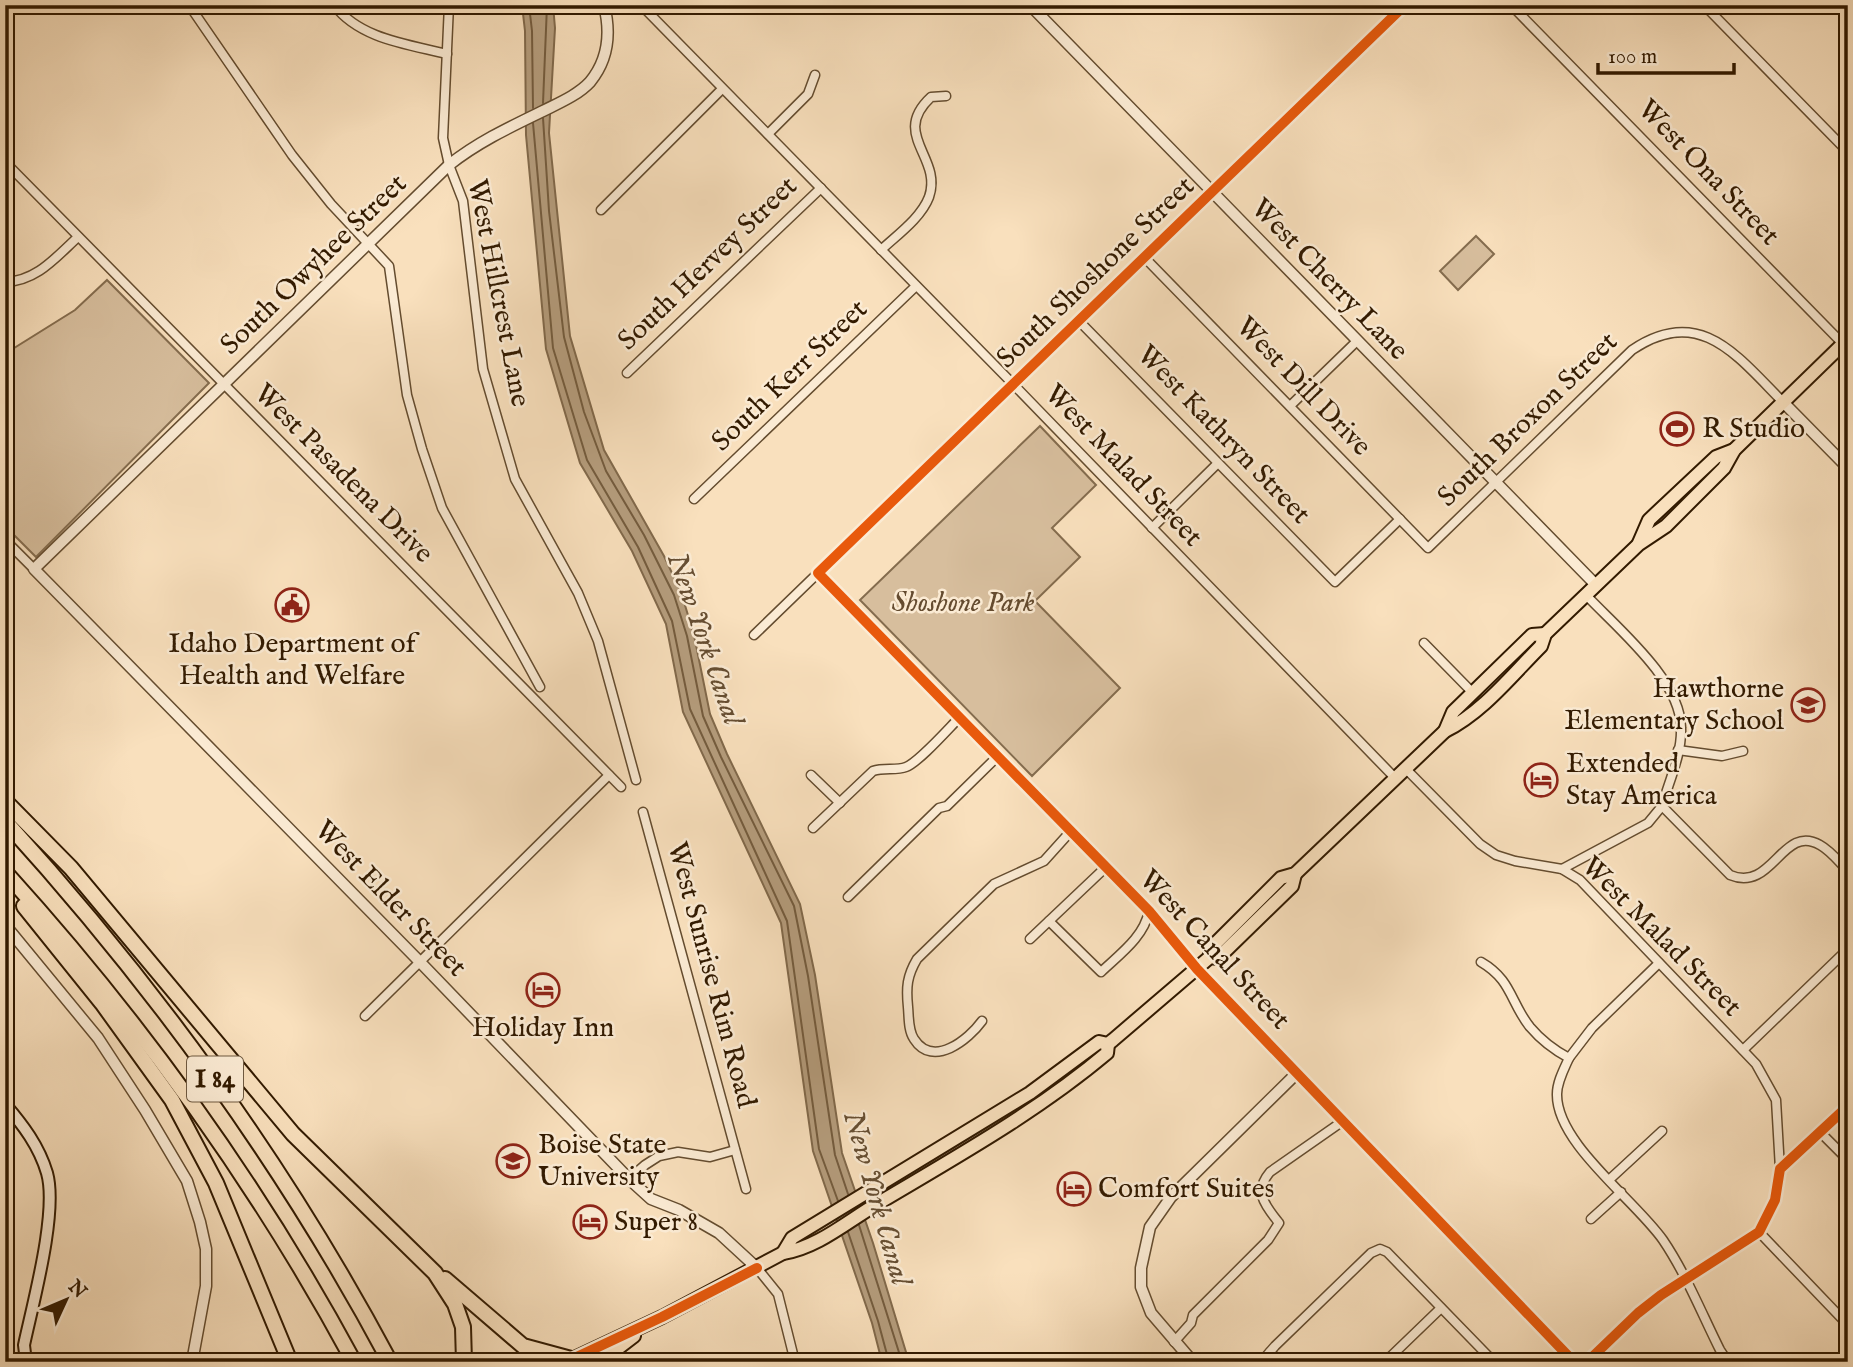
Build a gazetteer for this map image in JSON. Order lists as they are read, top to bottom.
{
  "streets": {
    "highway": ["I 84"],
    "street": [
      "West Ona Street",
      "South Hervey Street",
      "South Owyhee Street",
      "South Shoshone Street",
      "West Cherry Lane",
      "West Hillcrest Lane",
      "South Kerr Street",
      "West Dill Drive",
      "South Broxon Street",
      "West Kathryn Street",
      "West Malad Street",
      "West Pasadena Drive",
      "West Elder Street",
      "West Canal Street",
      "West Sunrise Rim Road"
    ]
  },
  "crossings": [
    ["South Hervey Street", "West Malad Street"],
    ["South Owyhee Street", "West Hillcrest Lane"],
    ["South Owyhee Street", "West Pasadena Drive"],
    ["South Owyhee Street", "West Elder Street"],
    ["South Shoshone Street", "West Cherry Lane"],
    ["South Shoshone Street", "West Dill Drive"],
    ["South Shoshone Street", "West Kathryn Street"],
    ["South Shoshone Street", "West Malad Street"],
    ["South Shoshone Street", "West Canal Street"],
    ["West Cherry Lane", "South Broxon Street"],
    ["South Kerr Street", "West Malad Street"],
    ["West Dill Drive", "South Broxon Street"],
    ["West Dill Drive", "West Kathryn Street"],
    ["West Elder Street", "West Sunrise Rim Road"]
  ],
  "water": ["New York Canal"],
  "parks": ["Shoshone Park"],
  "places": {
    "sports": ["R Studio"],
    "public building": ["Idaho Department of Health and Welfare"],
    "school or university": ["Hawthorne Elementary School", "Boise State University"],
    "hotel": [
      "Extended Stay America",
      "Holiday Inn",
      "Comfort Suites",
      "Super 8"
    ]
  },
  "scale_bar": "100 m",
  "north": "top right"
}
